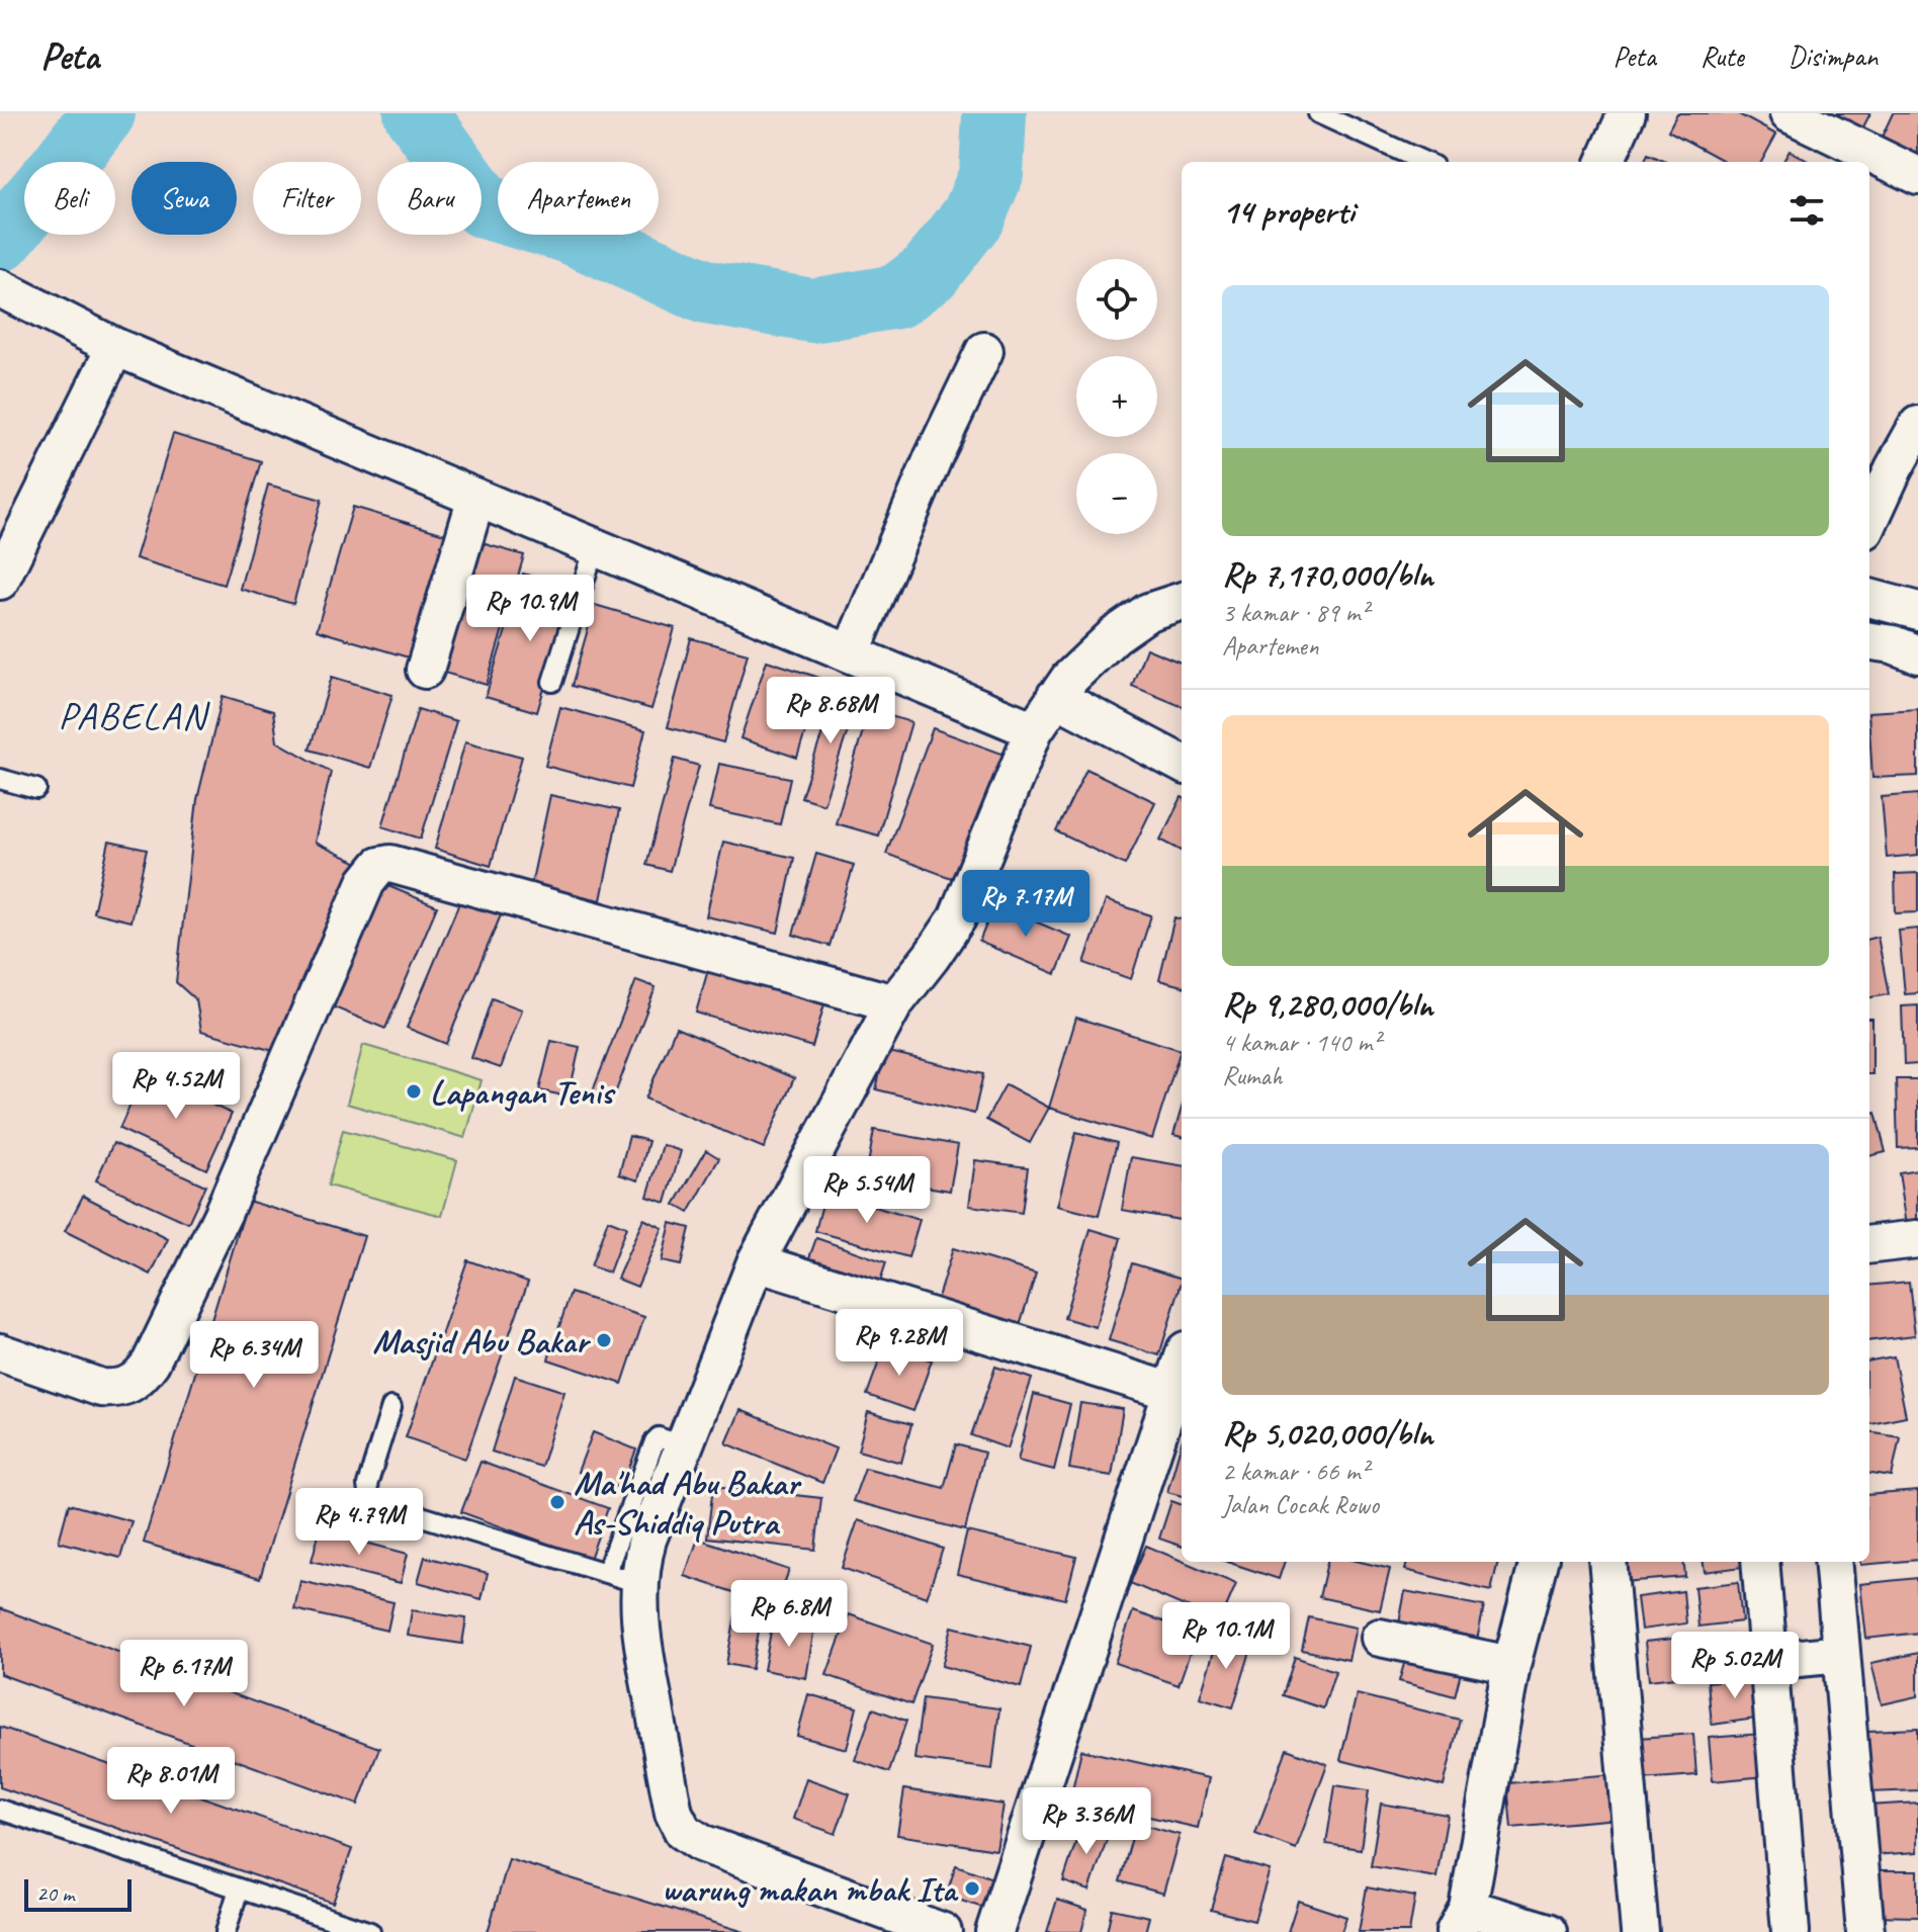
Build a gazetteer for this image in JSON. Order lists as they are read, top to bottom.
{
  "districts": ["PABELAN"],
  "places": [
    "Lapangan Tenis",
    "Masjid Abu Bakar",
    "Ma'had Abu Bakar As-Shiddiq Putra",
    "warung makan mbak Ita"
  ],
  "scale_bar": "20 m",
  "page": {
    "header": "Peta",
    "nav": ["Peta", "Rute", "Disimpan"],
    "chip": [
      "Beli",
      "Sewa",
      "Filter",
      "Baru",
      "Apartemen"
    ],
    "heading": "14 properti",
    "map_buttons": ["+", "−"],
    "list": [
      {
        "name": "Rp 7,170,000/bln",
        "note": "3 kamar · 89 m² · Apartemen"
      },
      {
        "name": "Rp 9,280,000/bln",
        "note": "4 kamar · 140 m² · Rumah"
      },
      {
        "name": "Rp 5,020,000/bln",
        "note": "2 kamar · 66 m² · Jalan Cocak Rowo"
      }
    ],
    "price": [
      "Rp 10.9M",
      "Rp 8.68M",
      "Rp 7.17M",
      "Rp 4.52M",
      "Rp 5.54M",
      "Rp 9.28M",
      "Rp 6.34M",
      "Rp 4.79M",
      "Rp 6.8M",
      "Rp 10.1M",
      "Rp 5.02M",
      "Rp 6.17M",
      "Rp 8.01M",
      "Rp 3.36M"
    ],
    "scale": "20 m"
  }
}
